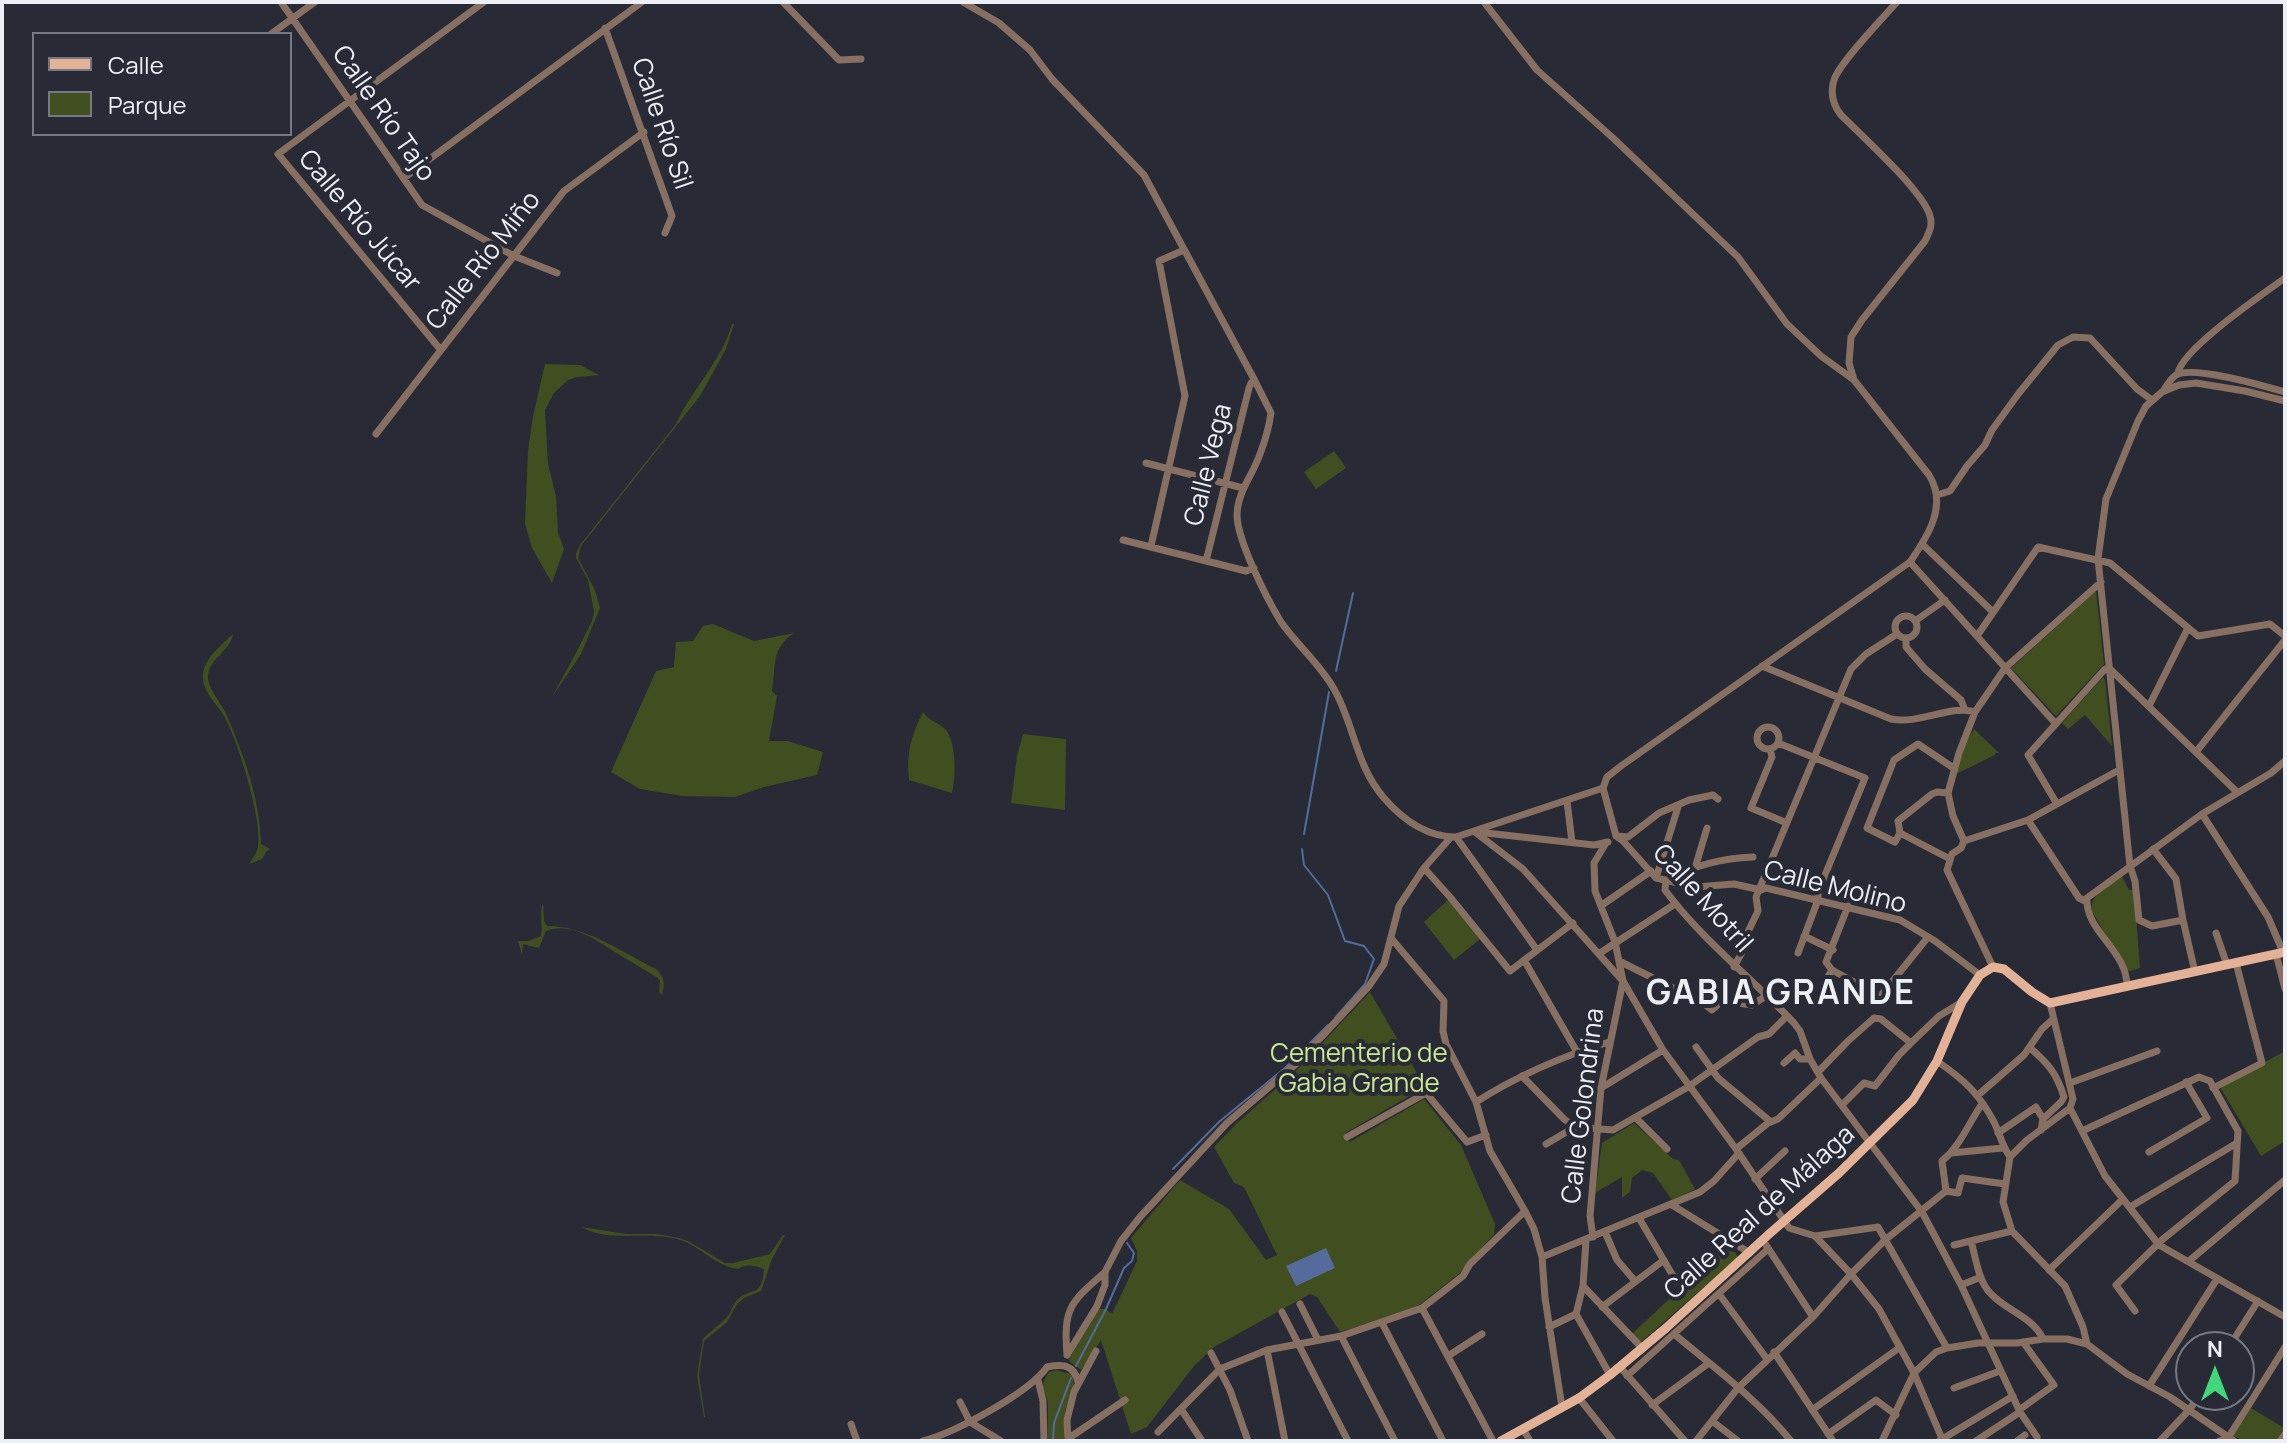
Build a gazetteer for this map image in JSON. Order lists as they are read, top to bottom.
{
  "streets": {
    "main road": ["Calle Real de Málaga"],
    "street": [
      "Calle Río Tajo",
      "Calle Río Sil",
      "Calle Río Júcar",
      "Calle Río Miño",
      "Calle Vega",
      "Calle Molino",
      "Calle Motril",
      "Calle Golondrina"
    ]
  },
  "crossings": [
    ["Calle Río Tajo", "Calle Río Júcar"],
    ["Calle Río Tajo", "Calle Río Miño"],
    ["Calle Río Sil", "Calle Río Miño"],
    ["Calle Río Júcar", "Calle Río Miño"],
    ["Calle Molino", "Calle Motril"],
    ["Calle Molino", "Calle Real de Málaga"],
    ["Calle Motril", "Calle Real de Málaga"]
  ],
  "districts": ["GABIA GRANDE"],
  "parks": ["Cementerio de Gabia Grande"],
  "legend": ["Calle", "Parque"],
  "north": "top"
}
